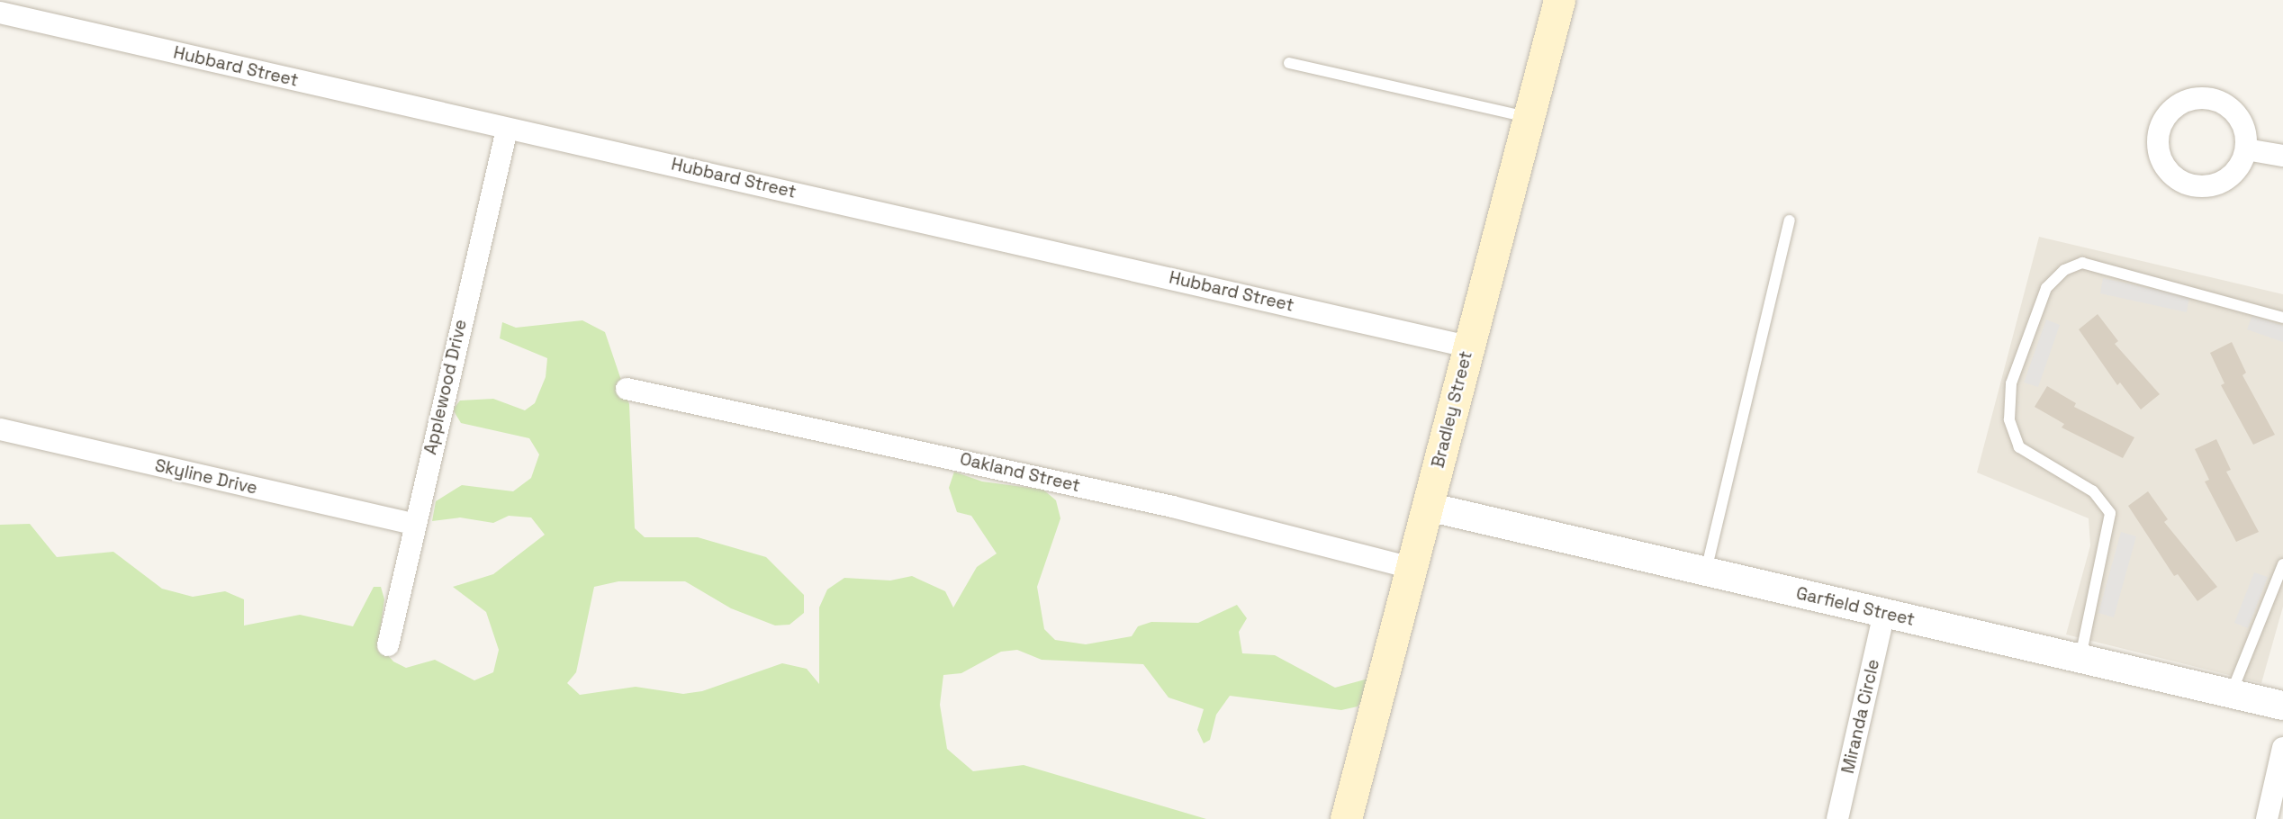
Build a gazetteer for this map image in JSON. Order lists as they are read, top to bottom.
{
  "streets": {
    "main road": ["Bradley Street"],
    "street": [
      "Hubbard Street",
      "Applewood Drive",
      "Oakland Street",
      "Skyline Drive",
      "Garfield Street",
      "Miranda Circle"
    ]
  },
  "crossings": [
    ["Hubbard Street", "Applewood Drive"],
    ["Hubbard Street", "Bradley Street"],
    ["Applewood Drive", "Skyline Drive"],
    ["Bradley Street", "Oakland Street"],
    ["Bradley Street", "Garfield Street"],
    ["Garfield Street", "Miranda Circle"]
  ]
}
